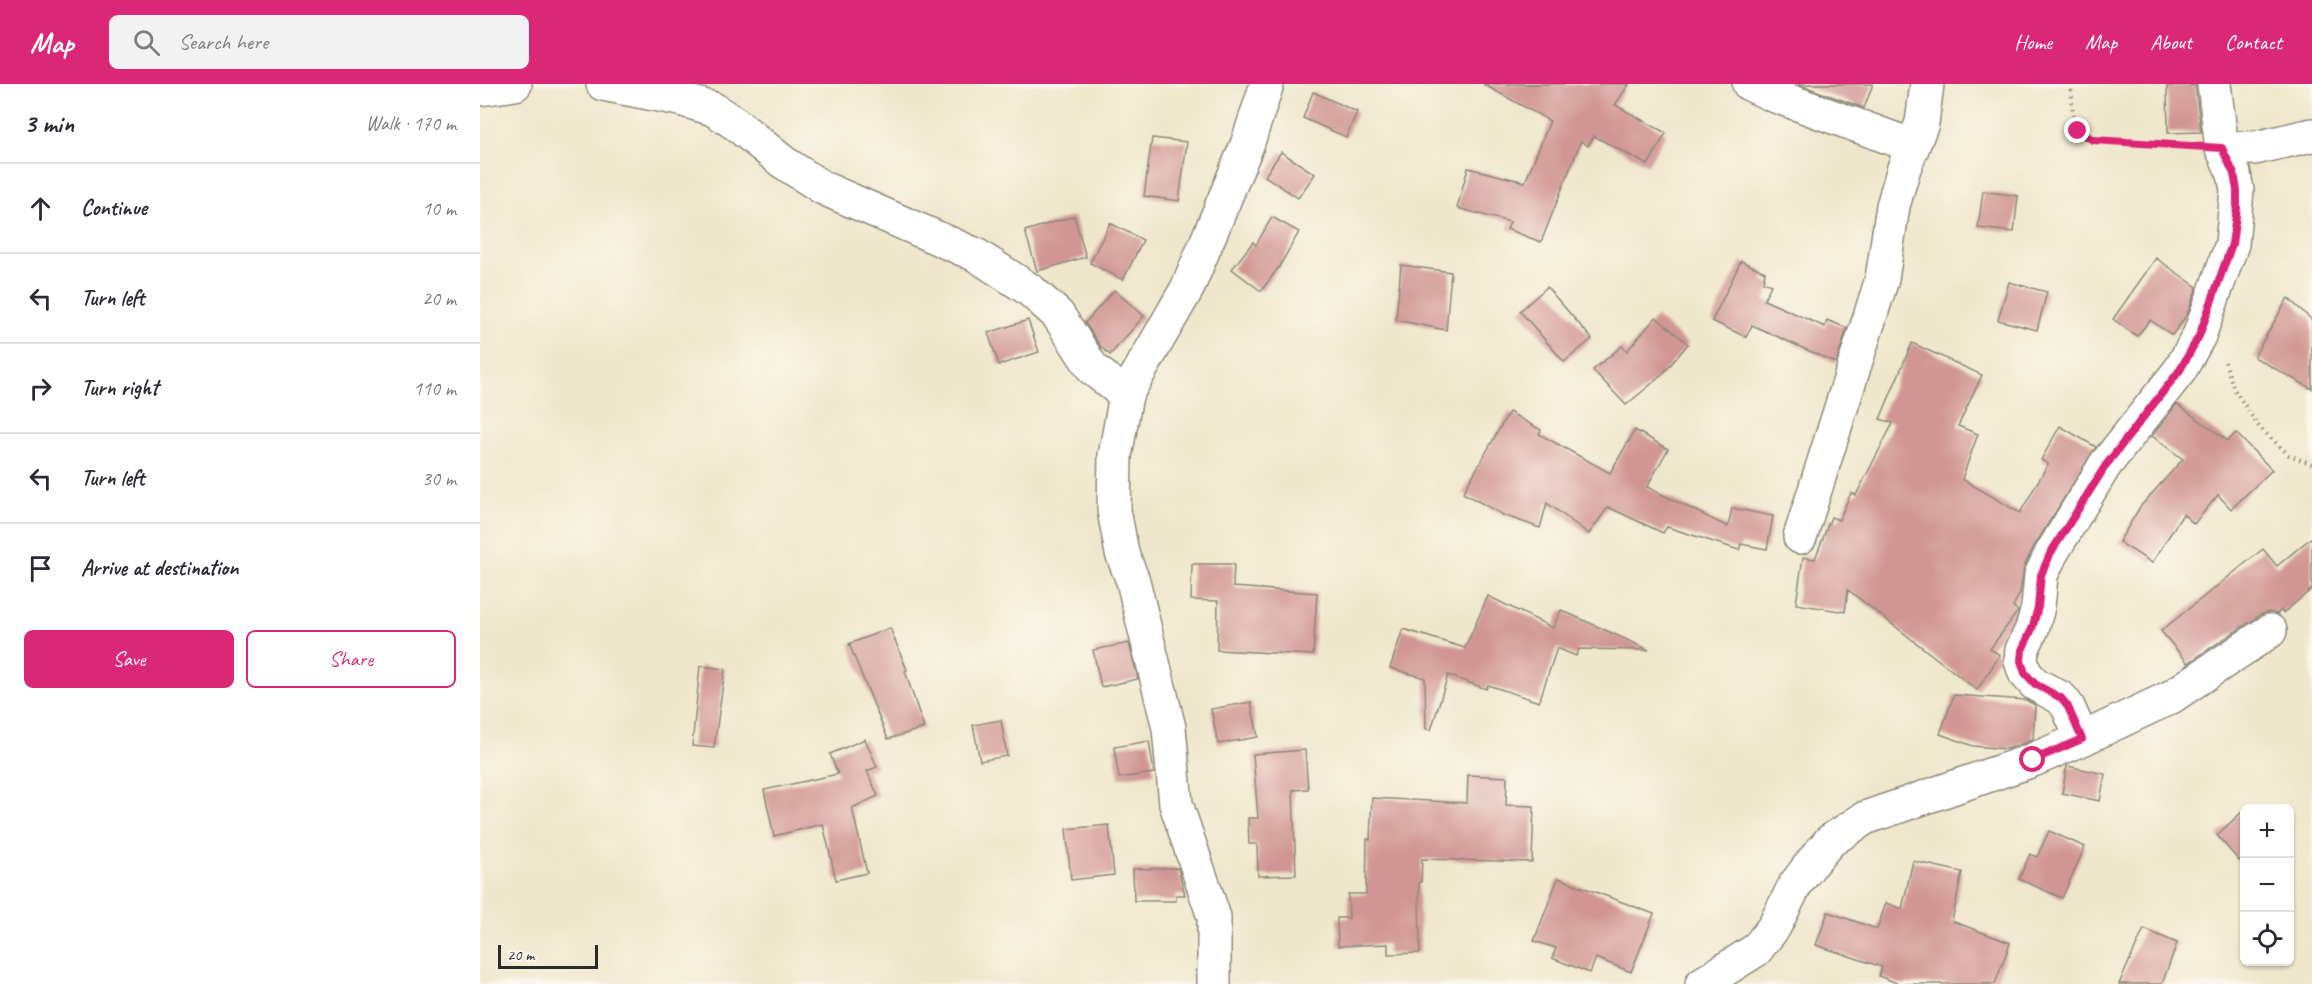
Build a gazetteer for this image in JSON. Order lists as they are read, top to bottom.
{
  "scale_bar": "20 m",
  "page": {
    "header": "Map",
    "search": "Search here",
    "nav": [
      "Home",
      "Map",
      "About",
      "Contact"
    ],
    "heading": ["3 min", "Walk · 170 m"],
    "list": [
      ["Continue", "10 m"],
      ["Turn left", "20 m"],
      ["Turn right", "110 m"],
      ["Turn left", "30 m"],
      "Arrive at destination"
    ],
    "buttons": ["Save", "Share"],
    "map_buttons": ["+", "−"],
    "scale": "20 m"
  }
}
